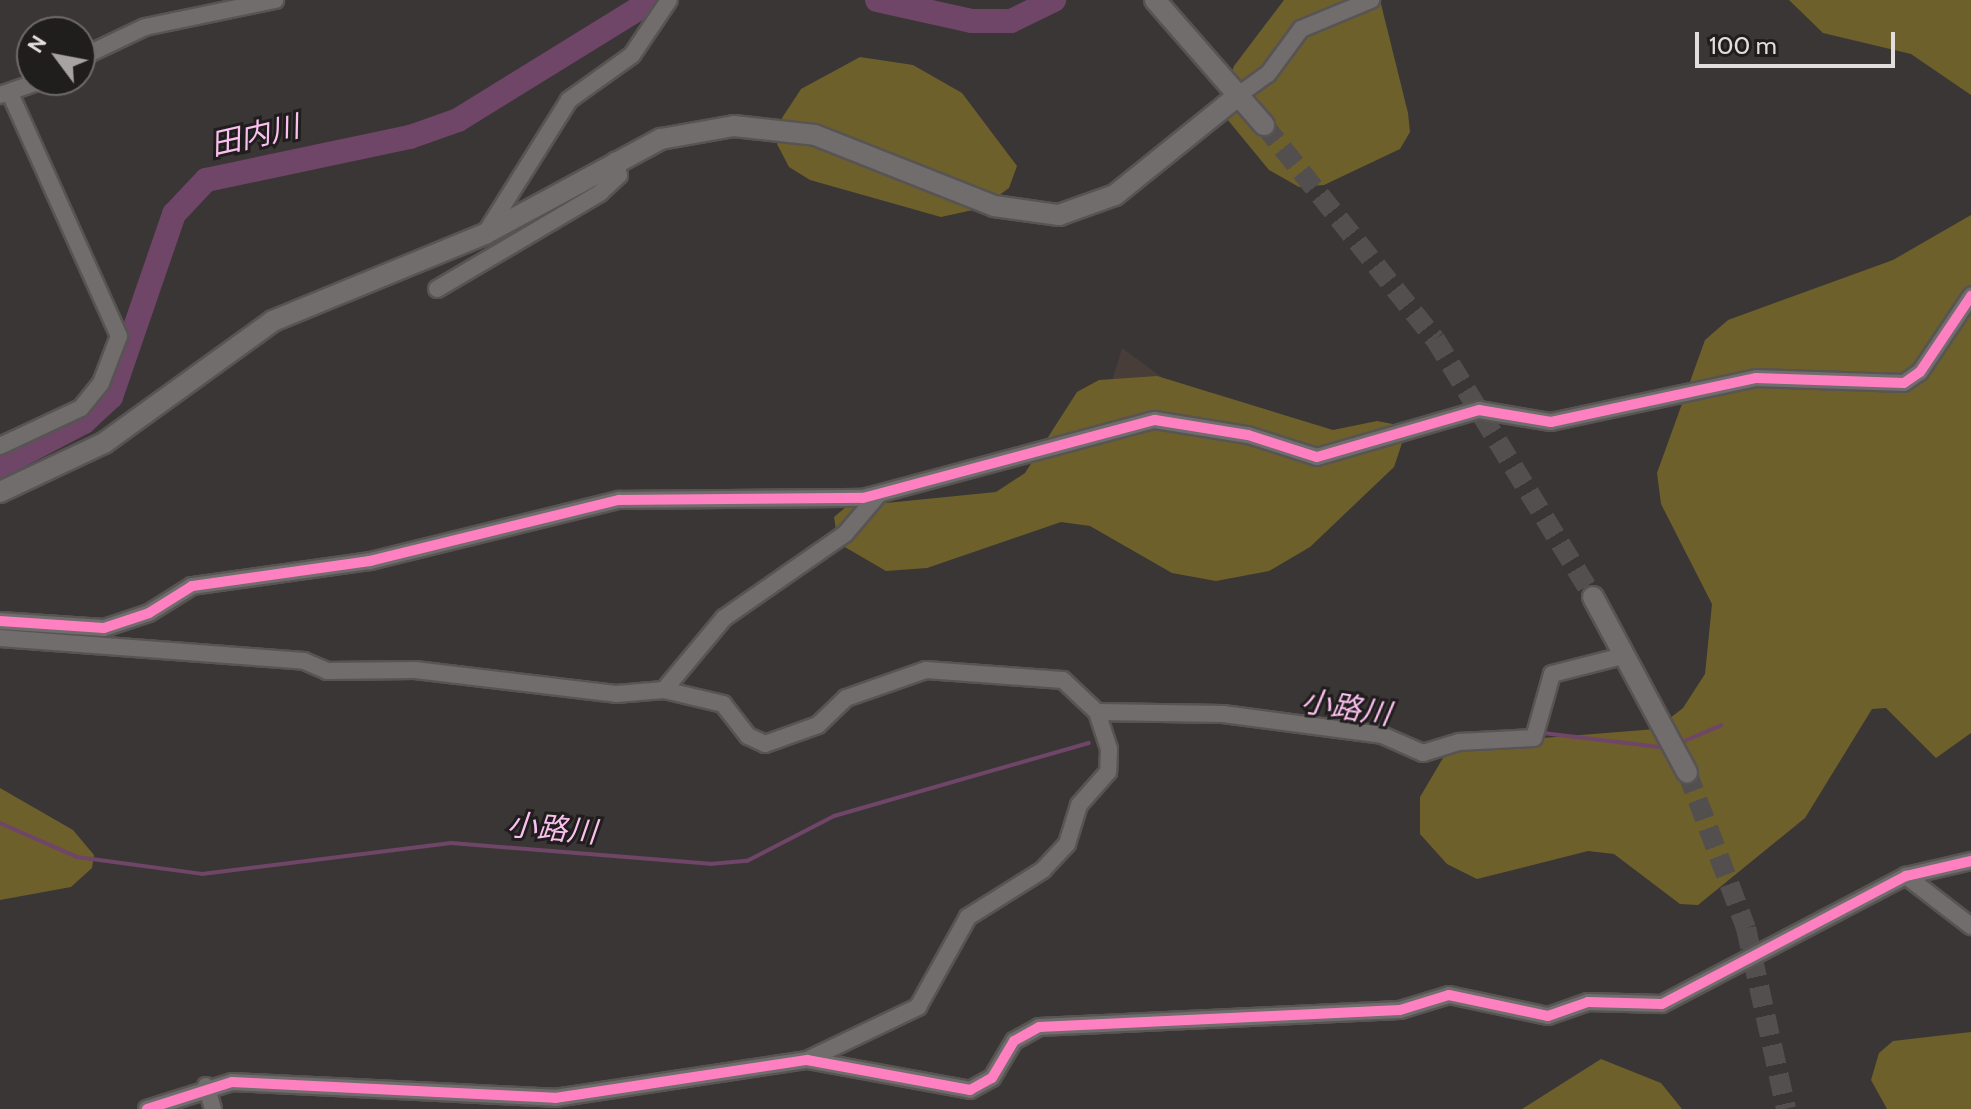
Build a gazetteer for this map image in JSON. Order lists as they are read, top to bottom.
{
  "water": ["田内川", "小路川"],
  "scale_bar": "100 m",
  "north": "top left"
}
